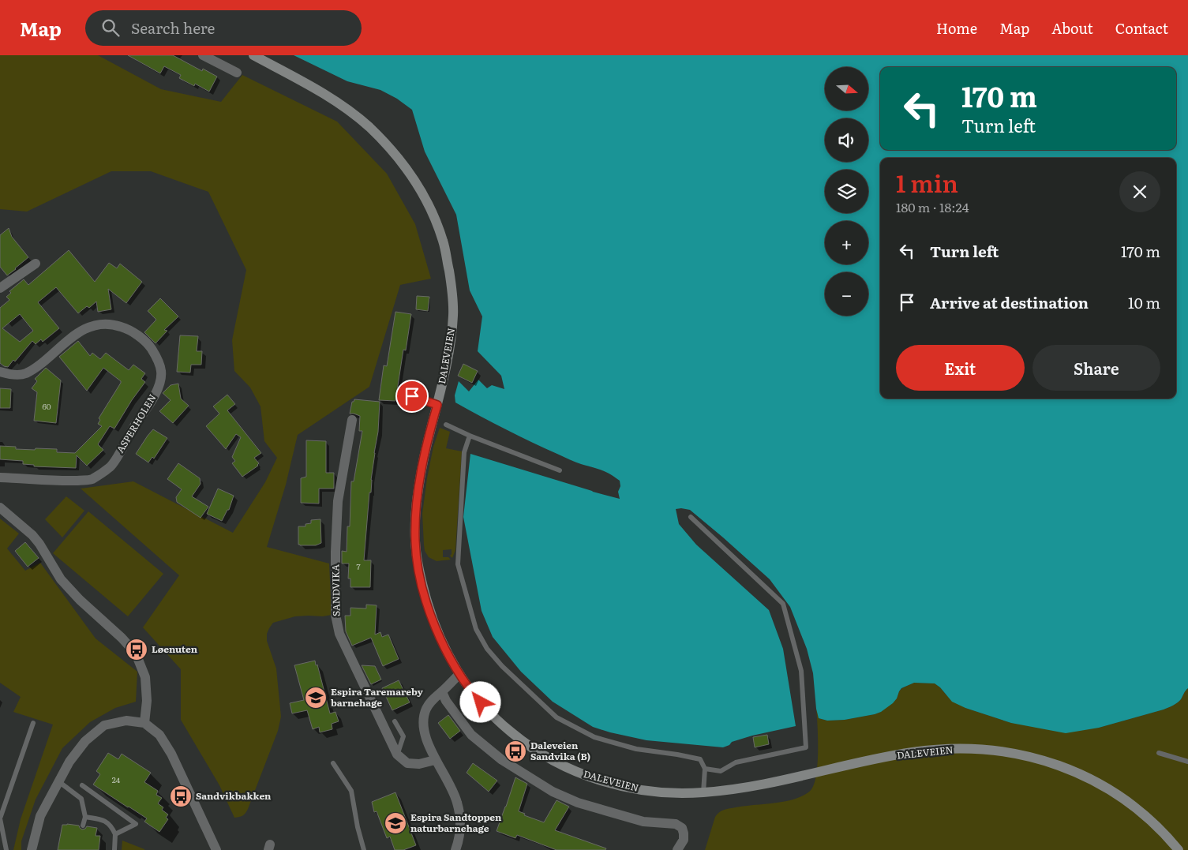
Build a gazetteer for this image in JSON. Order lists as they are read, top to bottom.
{
  "streets": {
    "main road": ["DALEVEIEN"],
    "street": ["ASPERHOLEN", "SANDVIKA"]
  },
  "places": {
    "bus stop": ["Løenuten", "Daleveien Sandvika (B)", "Sandvikbakken"],
    "school or university": ["Espira Taremareby barnehage", "Espira Sandtoppen naturbarnehage"]
  },
  "house_numbers": ["60", "7", "24"],
  "north": "right",
  "page": {
    "header": "Map",
    "search": "Search here",
    "nav": [
      "Home",
      "Map",
      "About",
      "Contact"
    ],
    "map_buttons": ["+", "−"],
    "turn": ["170 m", "Turn left"],
    "heading": ["1 min", "180 m · 18:24"],
    "list": [
      {
        "name": "Turn left",
        "value": "170 m"
      },
      {
        "name": "Arrive at destination",
        "value": "10 m"
      }
    ],
    "buttons": ["Exit", "Share"]
  }
}
